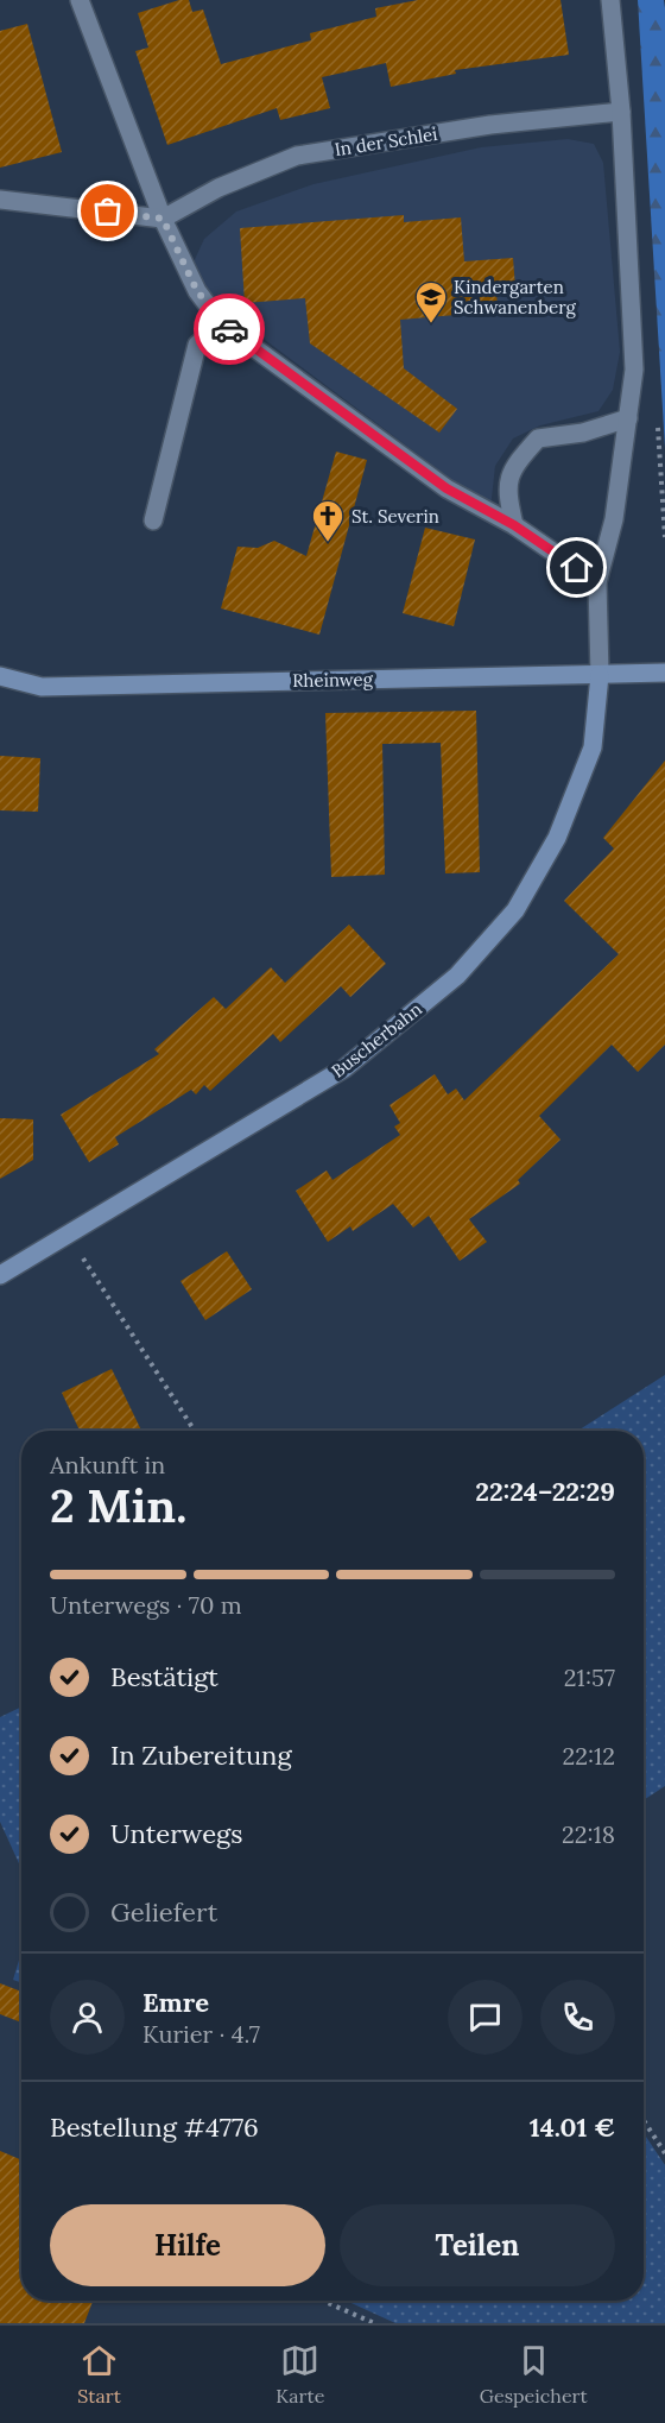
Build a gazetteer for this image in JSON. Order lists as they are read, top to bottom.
{
  "streets": {
    "main road": ["Rheinweg", "Buscherbahn"],
    "street": ["In der Schlei"]
  },
  "crossings": [
    ["Rheinweg", "Buscherbahn"]
  ],
  "places": {
    "school or university": ["Kindergarten Schwanenberg"],
    "church": ["St. Severin"]
  },
  "page": {
    "heading": ["2 Min.", "Ankunft in", "22:24–22:29"],
    "panel": [
      "Emre",
      "Kurier · 4.7",
      "Bestellung #4776",
      "14.01 €"
    ],
    "bar": "Unterwegs · 70 m",
    "list": [
      ["Bestätigt", "21:57"],
      ["In Zubereitung", "22:12"],
      ["Unterwegs", "22:18"],
      "Geliefert"
    ],
    "buttons": ["Hilfe", "Teilen"],
    "tabs": ["Start", "Karte", "Gespeichert"]
  }
}
